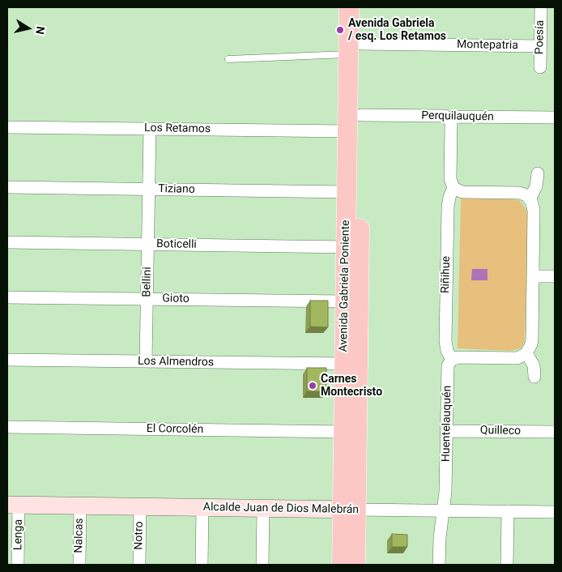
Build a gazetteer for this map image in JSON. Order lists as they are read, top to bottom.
{
  "streets": {
    "main road": ["Avenida Gabriela Poniente"],
    "street": [
      "Poesía",
      "Montepatria",
      "Perquilauquén",
      "Los Retamos",
      "Tiziano",
      "Boticelli",
      "Riñihue",
      "Bellini",
      "Gioto",
      "Los Almendros",
      "Huentelauquén",
      "El Corcolén",
      "Quilleco",
      "Alcalde Juan de Dios Malebrán",
      "Lenga",
      "Nalcas",
      "Notro"
    ]
  },
  "crossings": [
    ["Poesía", "Montepatria"],
    ["Montepatria", "Avenida Gabriela Poniente"],
    ["Perquilauquén", "Avenida Gabriela Poniente"],
    ["Los Retamos", "Bellini"],
    ["Los Retamos", "Avenida Gabriela Poniente"],
    ["Tiziano", "Bellini"],
    ["Tiziano", "Avenida Gabriela Poniente"],
    ["Boticelli", "Bellini"],
    ["Boticelli", "Avenida Gabriela Poniente"],
    ["Riñihue", "Huentelauquén"],
    ["Bellini", "Gioto"],
    ["Bellini", "Los Almendros"],
    ["Avenida Gabriela Poniente", "Gioto"],
    ["Avenida Gabriela Poniente", "Los Almendros"],
    ["Avenida Gabriela Poniente", "El Corcolén"],
    ["Avenida Gabriela Poniente", "Alcalde Juan de Dios Malebrán"],
    ["Huentelauquén", "Quilleco"],
    ["Huentelauquén", "Alcalde Juan de Dios Malebrán"],
    ["Alcalde Juan de Dios Malebrán", "Lenga"],
    ["Alcalde Juan de Dios Malebrán", "Nalcas"],
    ["Alcalde Juan de Dios Malebrán", "Notro"]
  ],
  "places": ["Avenida Gabriela / esq. Los Retamos", "Carnes Montecristo"],
  "north": "right"
}
